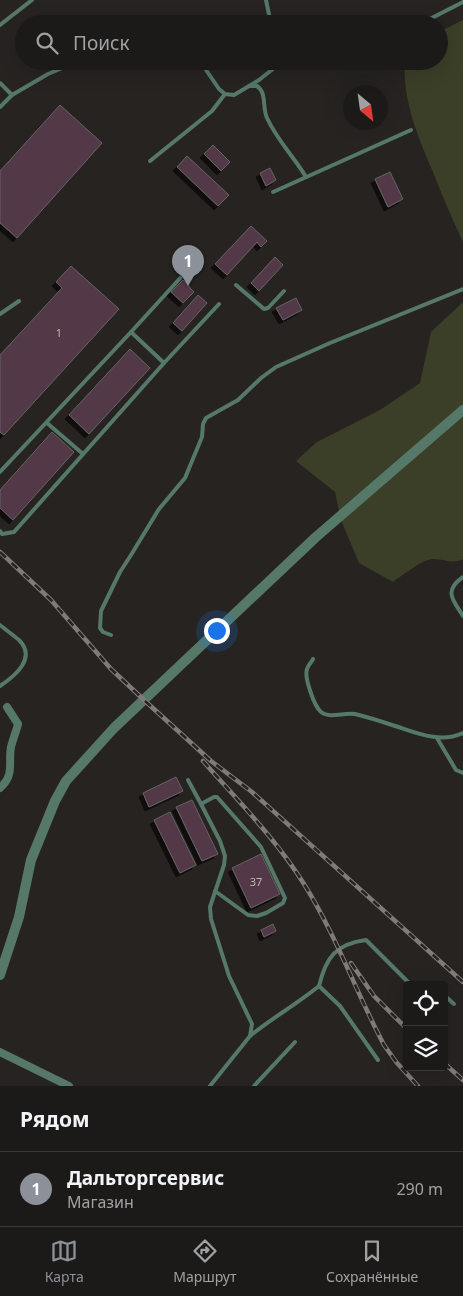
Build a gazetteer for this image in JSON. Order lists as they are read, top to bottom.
{
  "house_numbers": ["1", "37"],
  "north": "bottom right",
  "page": {
    "search": "Поиск",
    "pins": "1",
    "heading": "Рядом",
    "list": [
      {
        "mark": "1",
        "name": "Дальторгсервис",
        "note": "Магазин",
        "value": "290 m"
      }
    ],
    "nav": ["Карта", "Маршрут", "Сохранённые"]
  }
}
